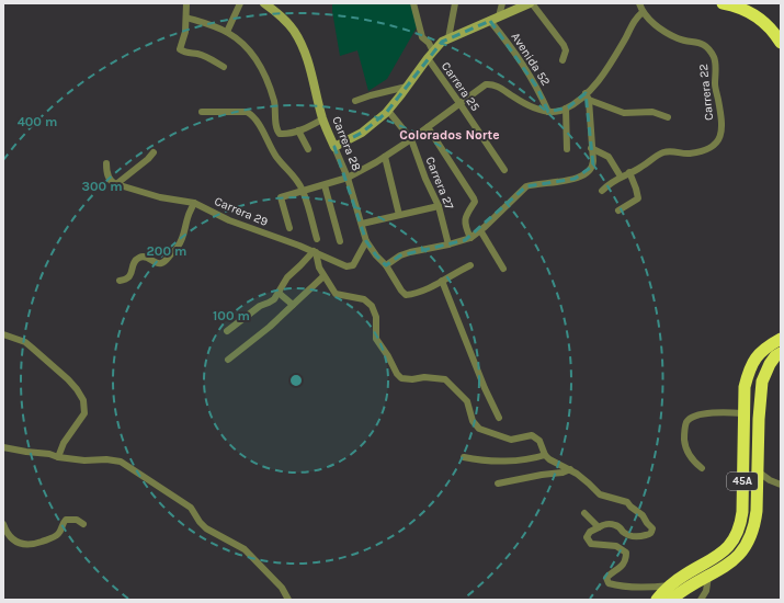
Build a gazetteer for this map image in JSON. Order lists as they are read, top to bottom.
{
  "streets": {
    "highway": ["45A"],
    "street": [
      "Avenida 52",
      "Carrera 25",
      "Carrera 22",
      "Carrera 28",
      "Carrera 27",
      "Carrera 29"
    ]
  },
  "crossings": [
    ["Carrera 28", "Carrera 29"]
  ],
  "districts": ["Colorados Norte"],
  "rings": [
    "400 m",
    "300 m",
    "200 m",
    "100 m"
  ]
}
